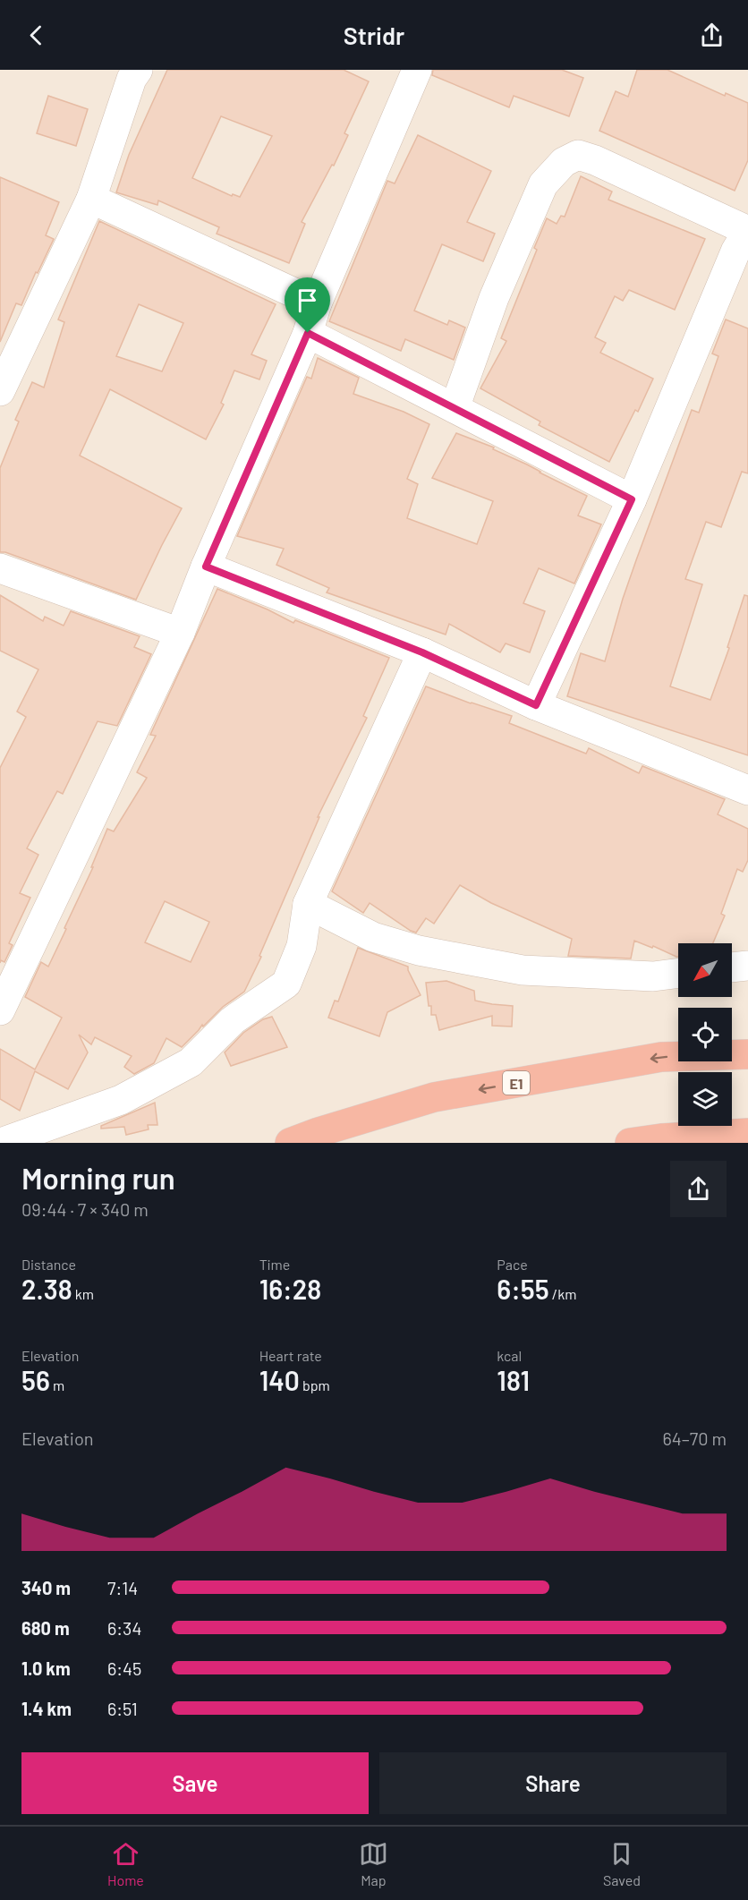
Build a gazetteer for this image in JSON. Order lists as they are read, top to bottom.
{
  "streets": {
    "highway": ["E1"]
  },
  "north": "bottom left",
  "page": {
    "header": "Stridr",
    "heading": ["Morning run", "09:44 · 7 × 340 m"],
    "stats": [
      ["Distance", "2.38 km"],
      ["Time", "16:28"],
      ["Pace", "6:55 /km"],
      ["Elevation", "56 m"],
      ["Heart rate", "140 bpm"],
      ["kcal", "181"]
    ],
    "chart": ["Elevation", "64–70 m"],
    "list": [
      {
        "name": "340 m",
        "note": "7:14"
      },
      {
        "name": "680 m",
        "note": "6:34"
      },
      {
        "name": "1.0 km",
        "note": "6:45"
      },
      {
        "name": "1.4 km",
        "note": "6:51"
      }
    ],
    "buttons": ["Save", "Share"],
    "tabs": ["Home", "Map", "Saved"]
  }
}
